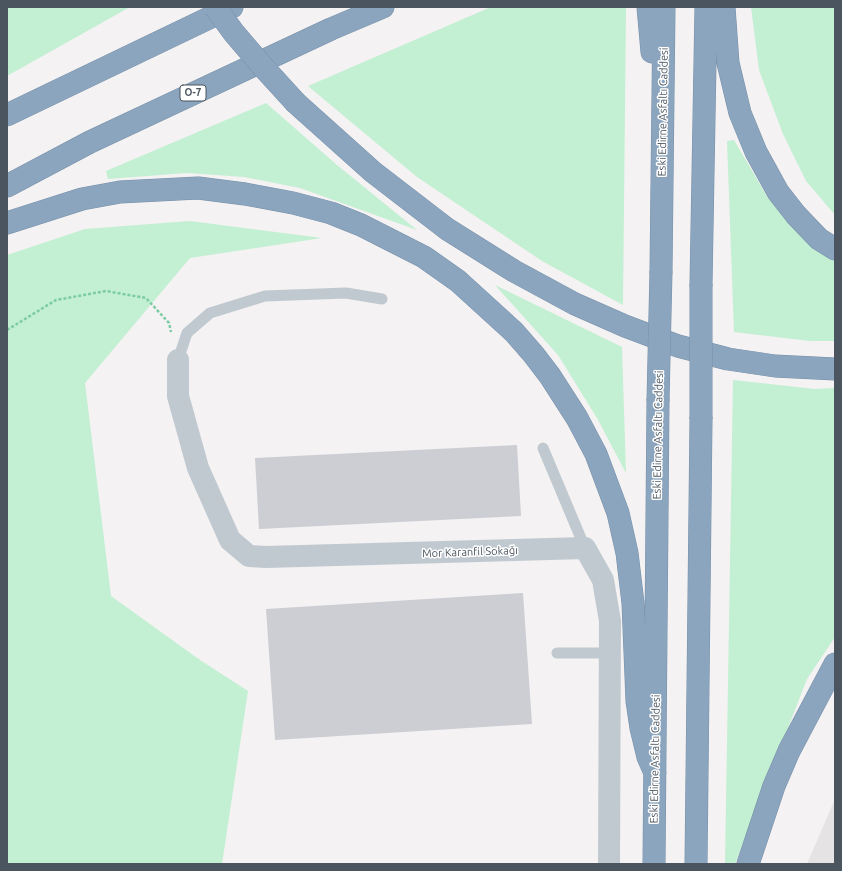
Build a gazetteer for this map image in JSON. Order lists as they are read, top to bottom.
{
  "streets": {
    "highway": ["O-7", "Eski Edirne Asfaltı Caddesi"],
    "street": ["Mor Karanfil Sokağı"]
  }
}
